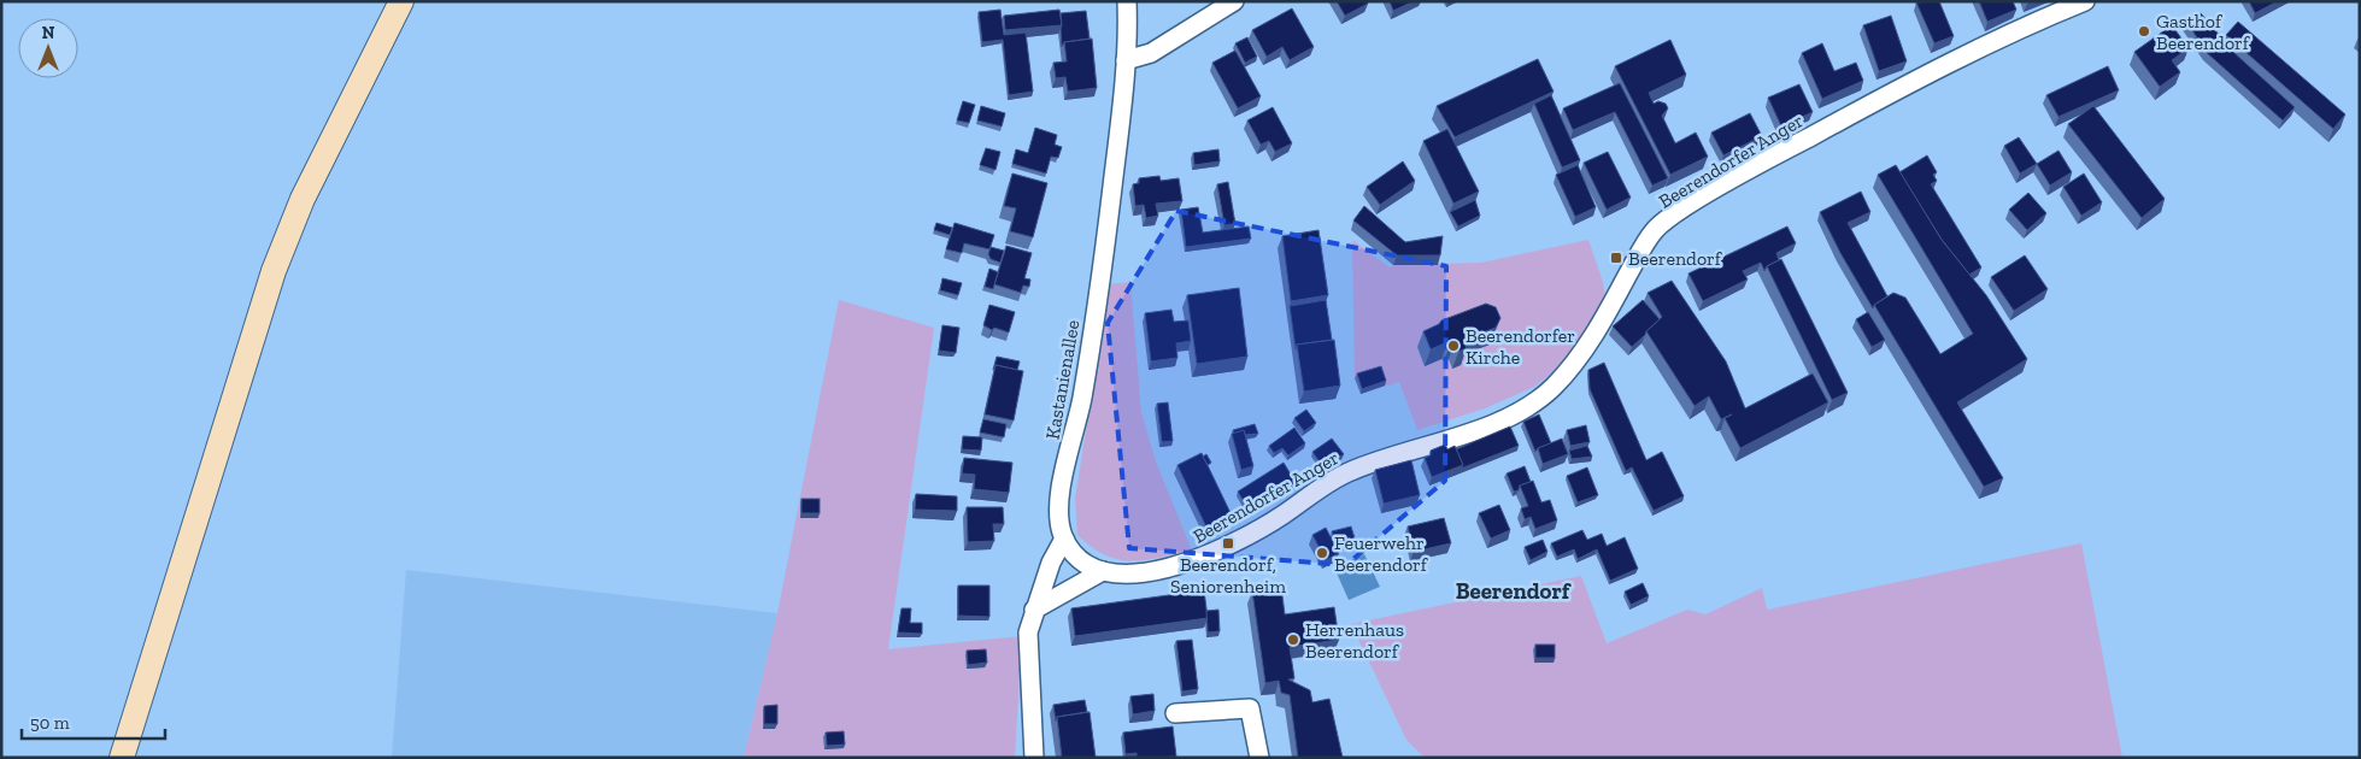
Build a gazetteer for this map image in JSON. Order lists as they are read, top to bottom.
{
  "streets": {
    "street": ["Beerendorfer Anger", "Kastanienallee"]
  },
  "crossings": [
    ["Beerendorfer Anger", "Kastanienallee"]
  ],
  "districts": ["Beerendorf"],
  "places": {
    "other": [
      "Gasthof Beerendorf",
      "Beerendorfer Kirche",
      "Feuerwehr Beerendorf",
      "Herrenhaus Beerendorf"
    ],
    "transit": ["Beerendorf", "Beerendorf, Seniorenheim"]
  },
  "scale_bar": "50 m",
  "north": "top"
}
